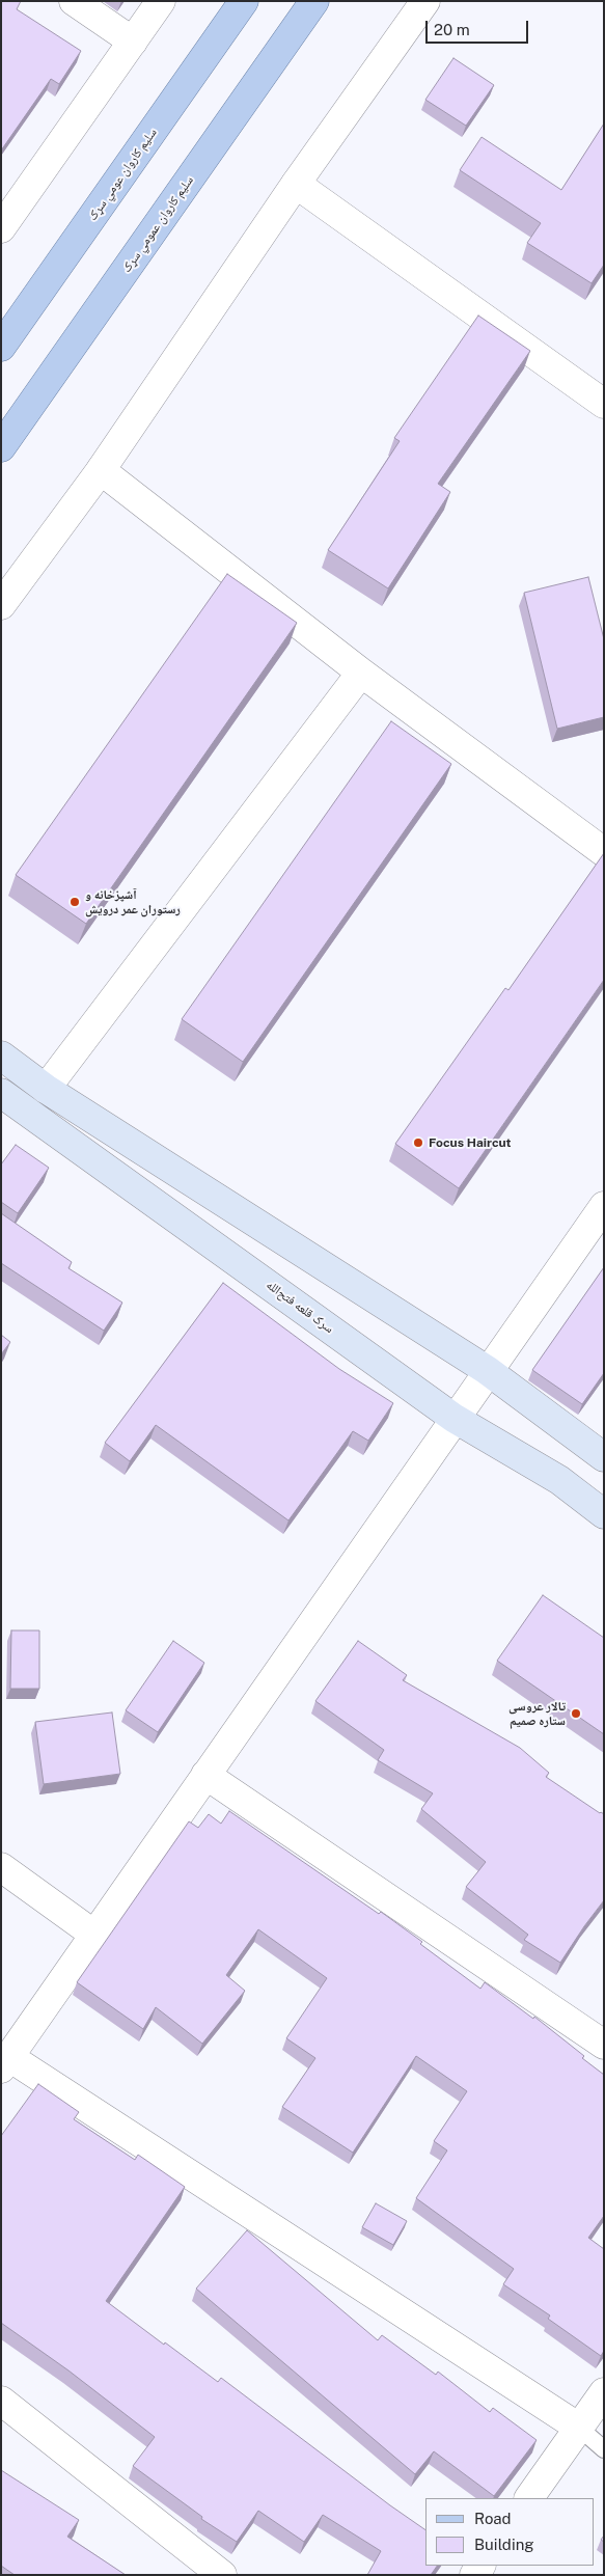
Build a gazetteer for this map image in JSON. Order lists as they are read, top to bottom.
{
  "streets": {
    "main road": ["سلیم کاروان عومي سړک", "سلیم کاروان عمومي سړک", "سرک قلعه فتح‌الله"]
  },
  "places": ["آشپزخانه و رستوران عمر درویش", "Focus Haircut", "تالار عروسی ستاره صمیم"],
  "legend": ["Road", "Building"],
  "scale_bar": "20 m"
}
